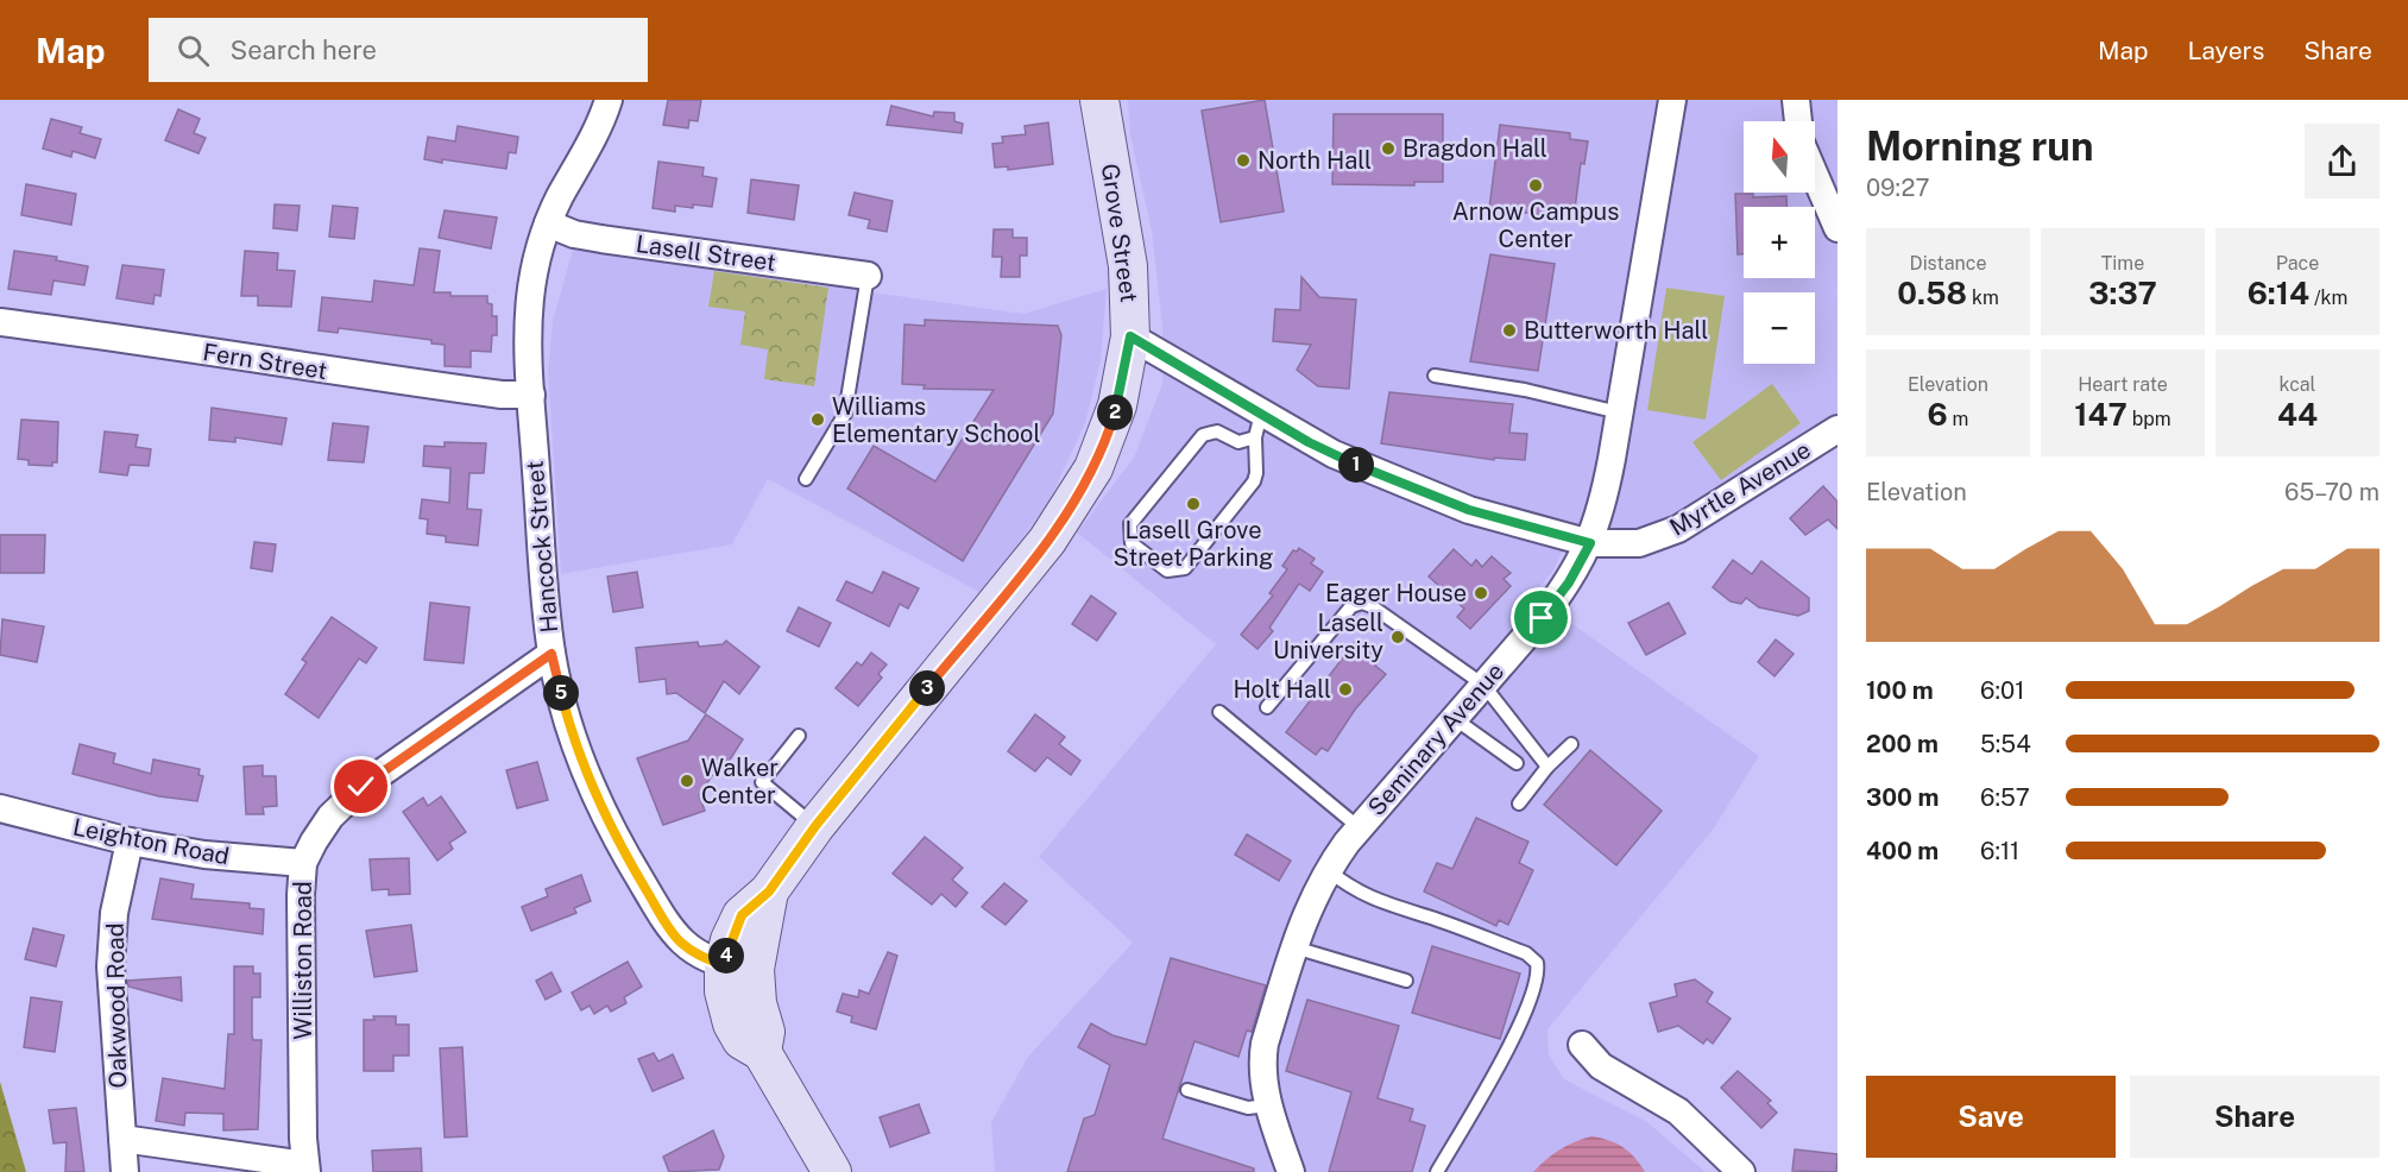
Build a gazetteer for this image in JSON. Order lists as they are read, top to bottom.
{
  "streets": {
    "main road": ["Grove Street"],
    "street": [
      "Lasell Street",
      "Fern Street",
      "Myrtle Avenue",
      "Hancock Street",
      "Seminary Avenue",
      "Leighton Road",
      "Williston Road",
      "Oakwood Road"
    ]
  },
  "crossings": [
    ["Grove Street", "Myrtle Avenue"],
    ["Grove Street", "Hancock Street"],
    ["Lasell Street", "Hancock Street"],
    ["Fern Street", "Hancock Street"],
    ["Myrtle Avenue", "Seminary Avenue"],
    ["Hancock Street", "Williston Road"],
    ["Leighton Road", "Williston Road"],
    ["Leighton Road", "Oakwood Road"]
  ],
  "places": [
    "Bragdon Hall",
    "North Hall",
    "Arnow Campus Center",
    "Butterworth Hall",
    "Williams Elementary School",
    "Lasell Grove Street Parking",
    "Eager House",
    "Lasell University",
    "Holt Hall",
    "Walker Center"
  ],
  "north": "top",
  "page": {
    "header": "Map",
    "search": "Search here",
    "nav": ["Map", "Layers", "Share"],
    "heading": ["Morning run", "09:27"],
    "map_buttons": ["+", "−"],
    "stats": [
      ["Distance", "0.58 km"],
      ["Time", "3:37"],
      ["Pace", "6:14 /km"],
      ["Elevation", "6 m"],
      ["Heart rate", "147 bpm"],
      ["kcal", "44"]
    ],
    "pins": [
      "2",
      "1",
      "3",
      "5",
      "4"
    ],
    "chart": ["Elevation", "65–70 m"],
    "list": [
      {
        "name": "100 m",
        "note": "6:01"
      },
      {
        "name": "200 m",
        "note": "5:54"
      },
      {
        "name": "300 m",
        "note": "6:57"
      },
      {
        "name": "400 m",
        "note": "6:11"
      }
    ],
    "buttons": ["Save", "Share"]
  }
}
